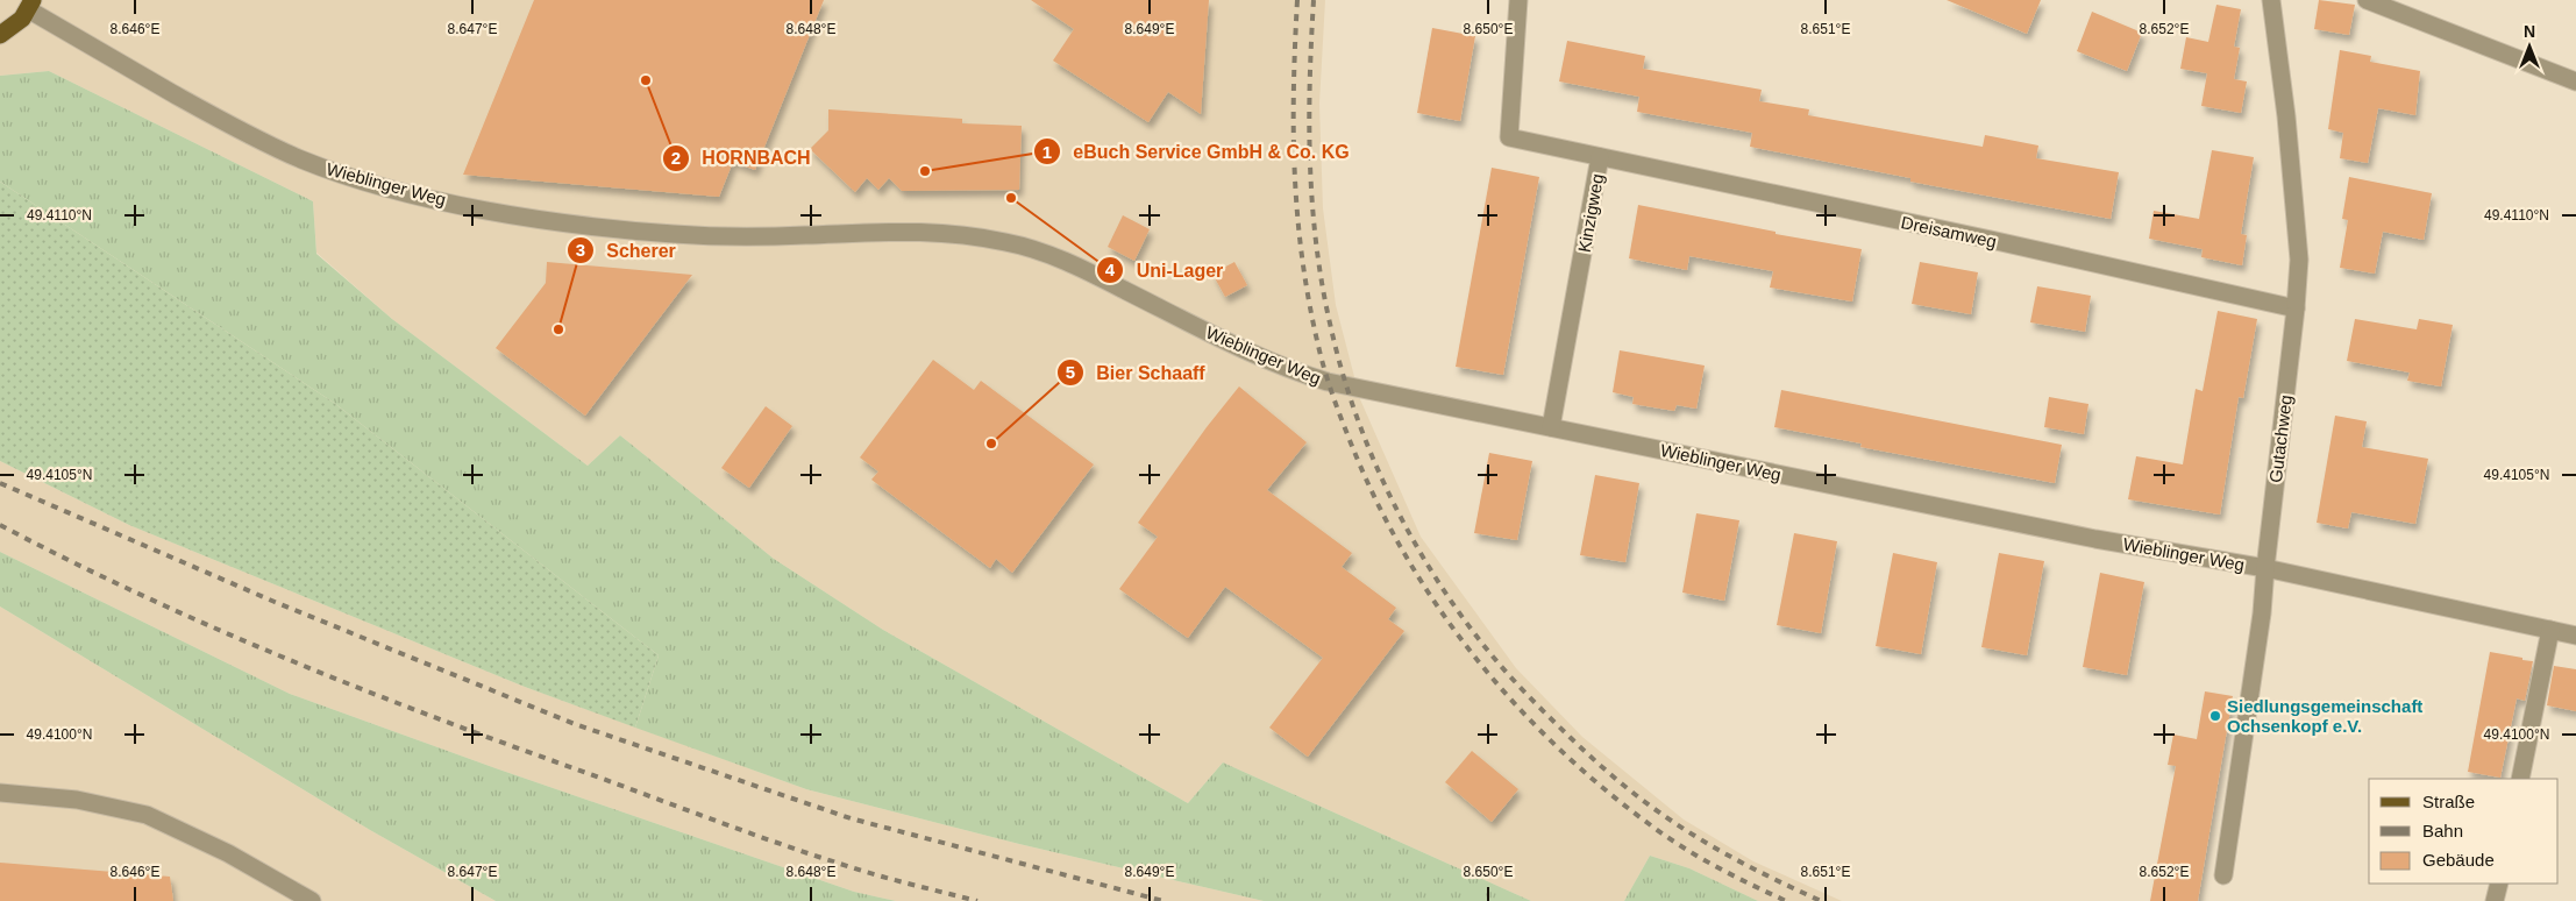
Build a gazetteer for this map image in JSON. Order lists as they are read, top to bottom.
{
  "streets": {
    "main road": ["Wieblinger Weg"],
    "street": ["Kinzigweg", "Dreisamweg", "Gutachweg"]
  },
  "crossings": [
    ["Wieblinger Weg", "Kinzigweg"],
    ["Wieblinger Weg", "Gutachweg"],
    ["Kinzigweg", "Dreisamweg"],
    ["Dreisamweg", "Gutachweg"]
  ],
  "places": [
    "HORNBACH",
    "eBuch Service GmbH & Co. KG",
    "Uni-Lager",
    "Scherer",
    "Bier Schaaff",
    "Siedlungsgemeinschaft Ochsenkopf e.V."
  ],
  "legend": ["Straße", "Bahn", "Gebäude"],
  "north": "top",
  "coordinates": [
    "8.646°E",
    "8.647°E",
    "8.648°E",
    "8.649°E",
    "8.650°E",
    "8.651°E",
    "8.652°E",
    "49.4110°N",
    "49.4105°N",
    "49.4100°N"
  ]
}
